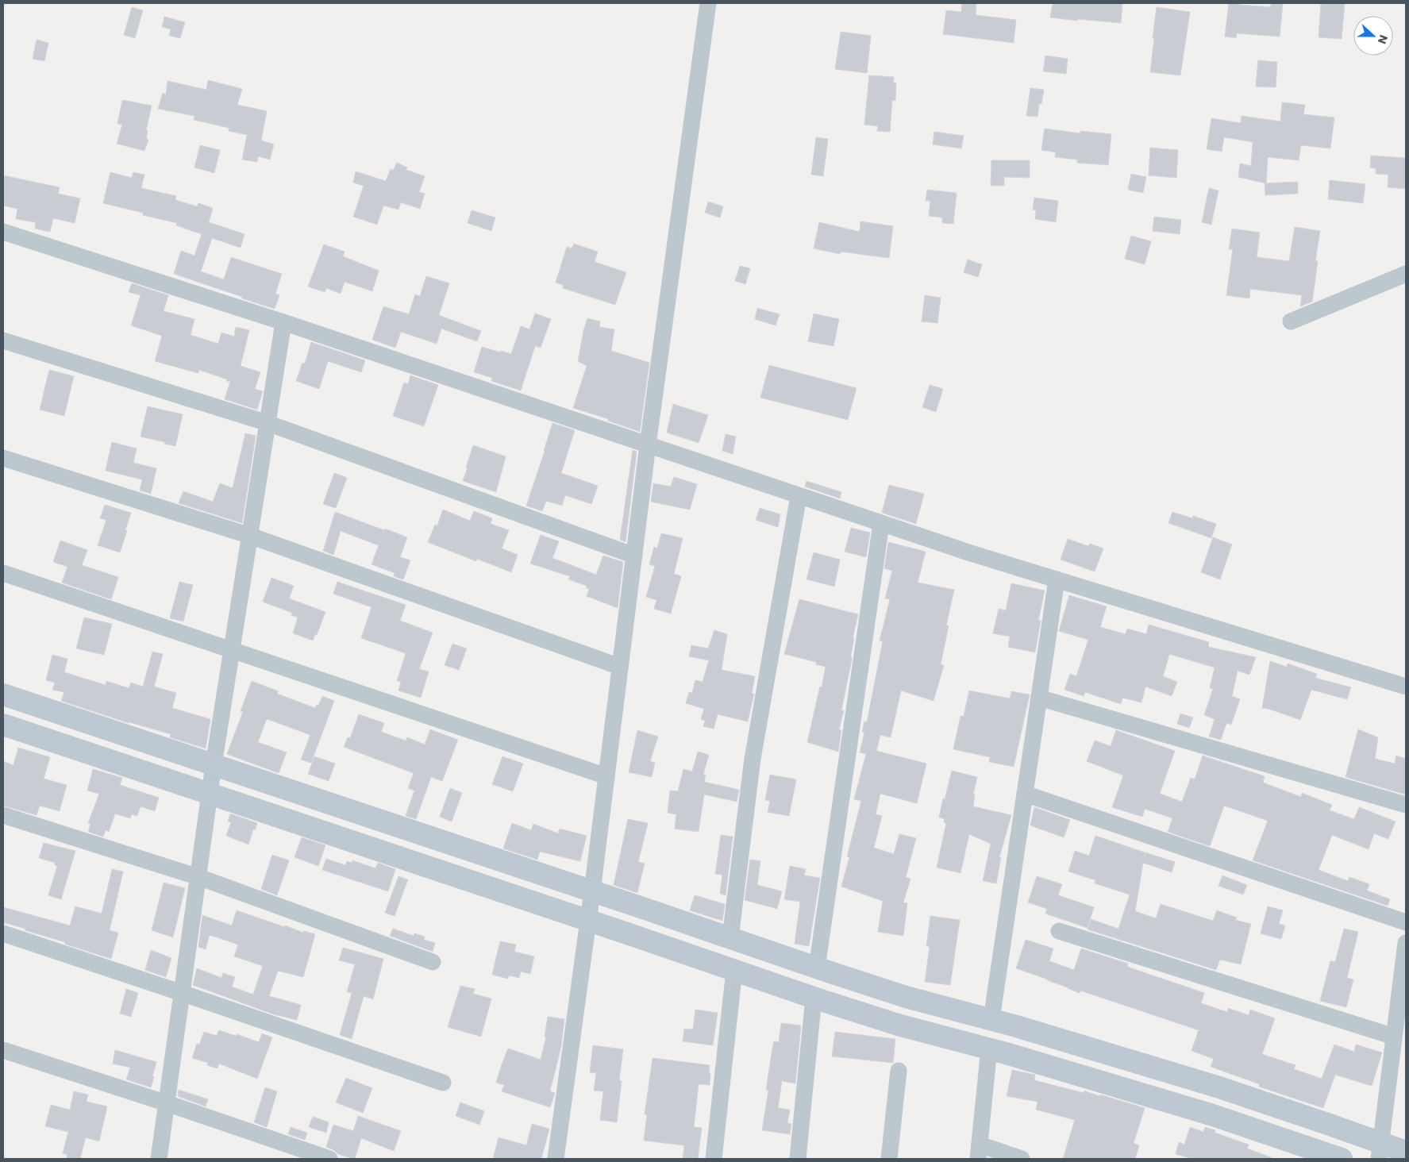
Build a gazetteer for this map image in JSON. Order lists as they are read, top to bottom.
{
  "north": "right"
}
